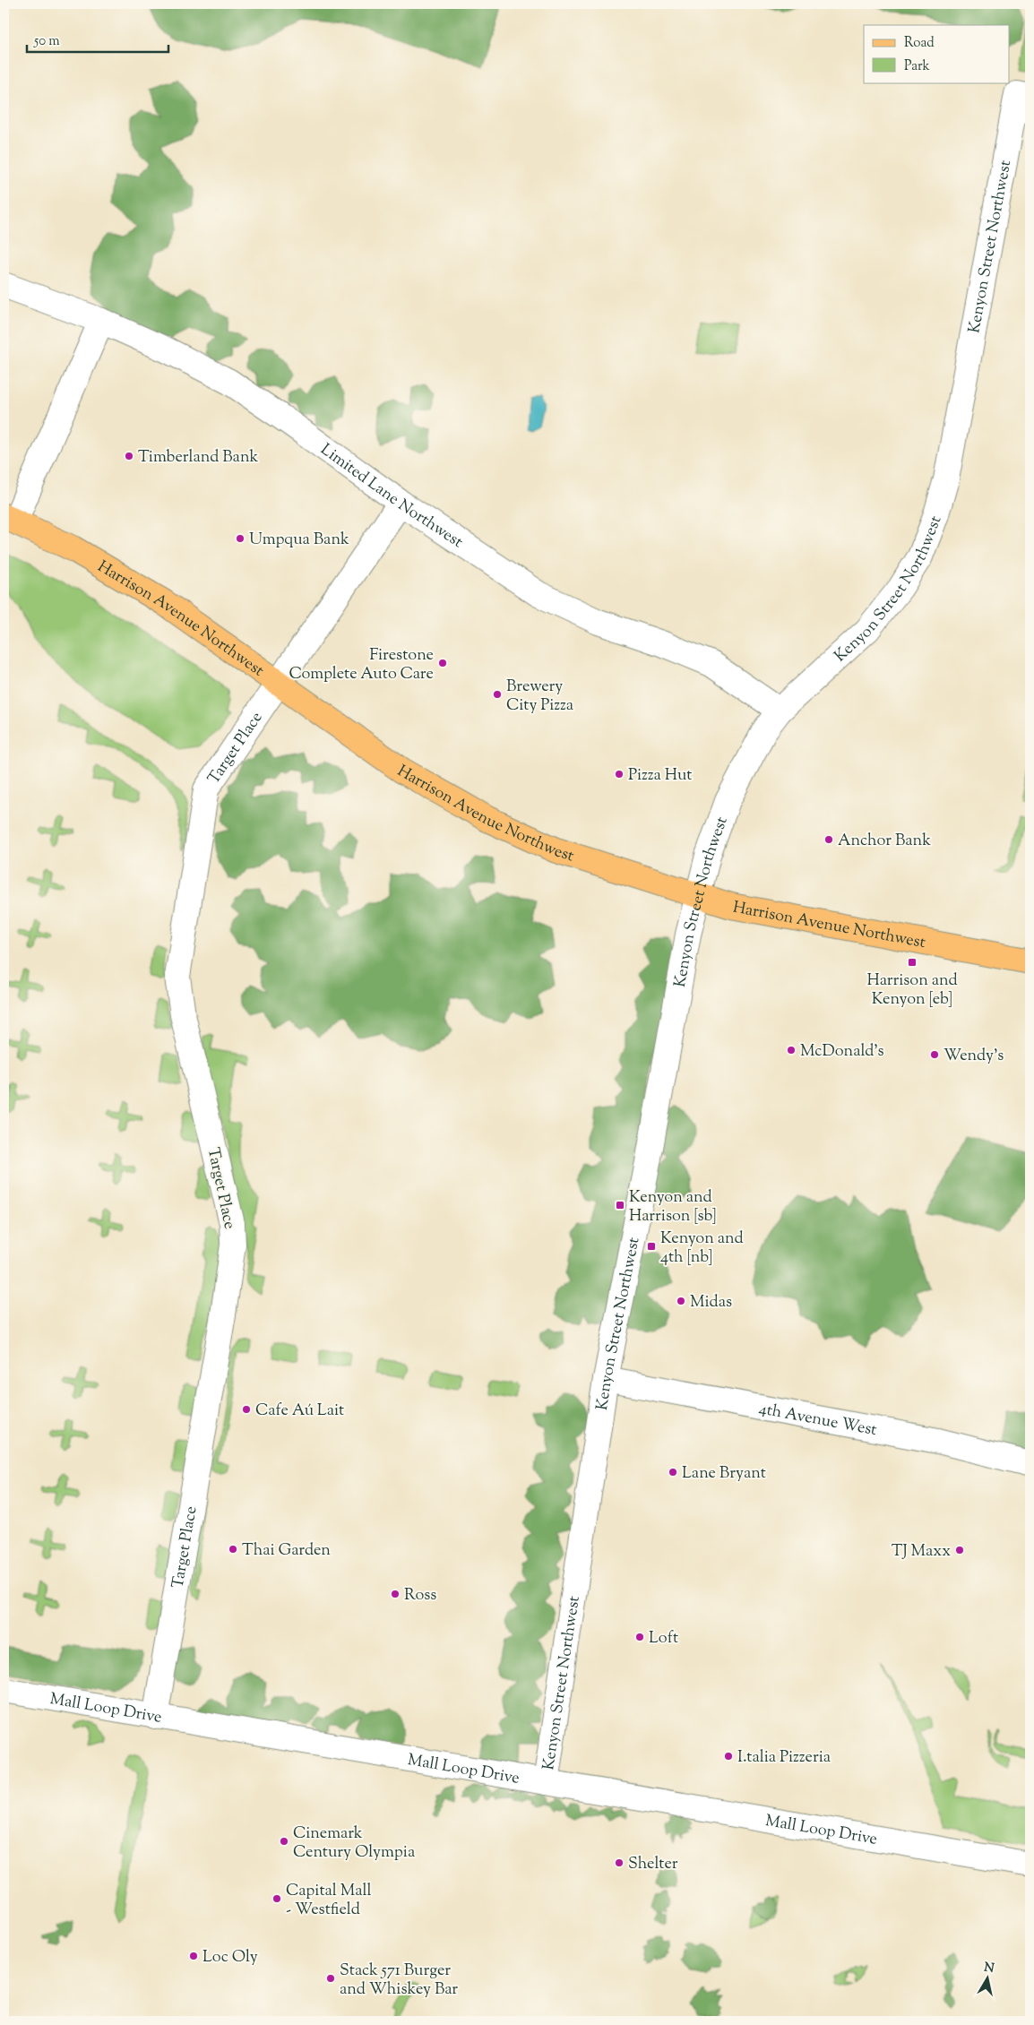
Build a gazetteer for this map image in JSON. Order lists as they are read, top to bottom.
{
  "streets": {
    "main road": ["Harrison Avenue Northwest"],
    "street": [
      "Kenyon Street Northwest",
      "Limited Lane Northwest",
      "Target Place",
      "4th Avenue West",
      "Mall Loop Drive"
    ]
  },
  "crossings": [
    ["Kenyon Street Northwest", "Limited Lane Northwest"],
    ["Kenyon Street Northwest", "Harrison Avenue Northwest"],
    ["Kenyon Street Northwest", "4th Avenue West"],
    ["Kenyon Street Northwest", "Mall Loop Drive"],
    ["Limited Lane Northwest", "Target Place"],
    ["Harrison Avenue Northwest", "Target Place"],
    ["Target Place", "Mall Loop Drive"]
  ],
  "places": {
    "other": [
      "Timberland Bank",
      "Umpqua Bank",
      "Firestone Complete Auto Care",
      "Brewery City Pizza",
      "Pizza Hut",
      "Anchor Bank",
      "McDonald's",
      "Wendy's",
      "Midas",
      "Cafe Aú Lait",
      "Lane Bryant",
      "Thai Garden",
      "TJ Maxx",
      "Ross",
      "Loft",
      "I.talia Pizzeria",
      "Cinemark Century Olympia",
      "Shelter",
      "Capital Mall - Westfield",
      "Loc Oly",
      "Stack 571 Burger and Whiskey Bar"
    ],
    "transit": ["Harrison and Kenyon [eb]", "Kenyon and Harrison [sb]", "Kenyon and 4th [nb]"]
  },
  "legend": ["Road", "Park"],
  "scale_bar": "50 m",
  "north": "top"
}
